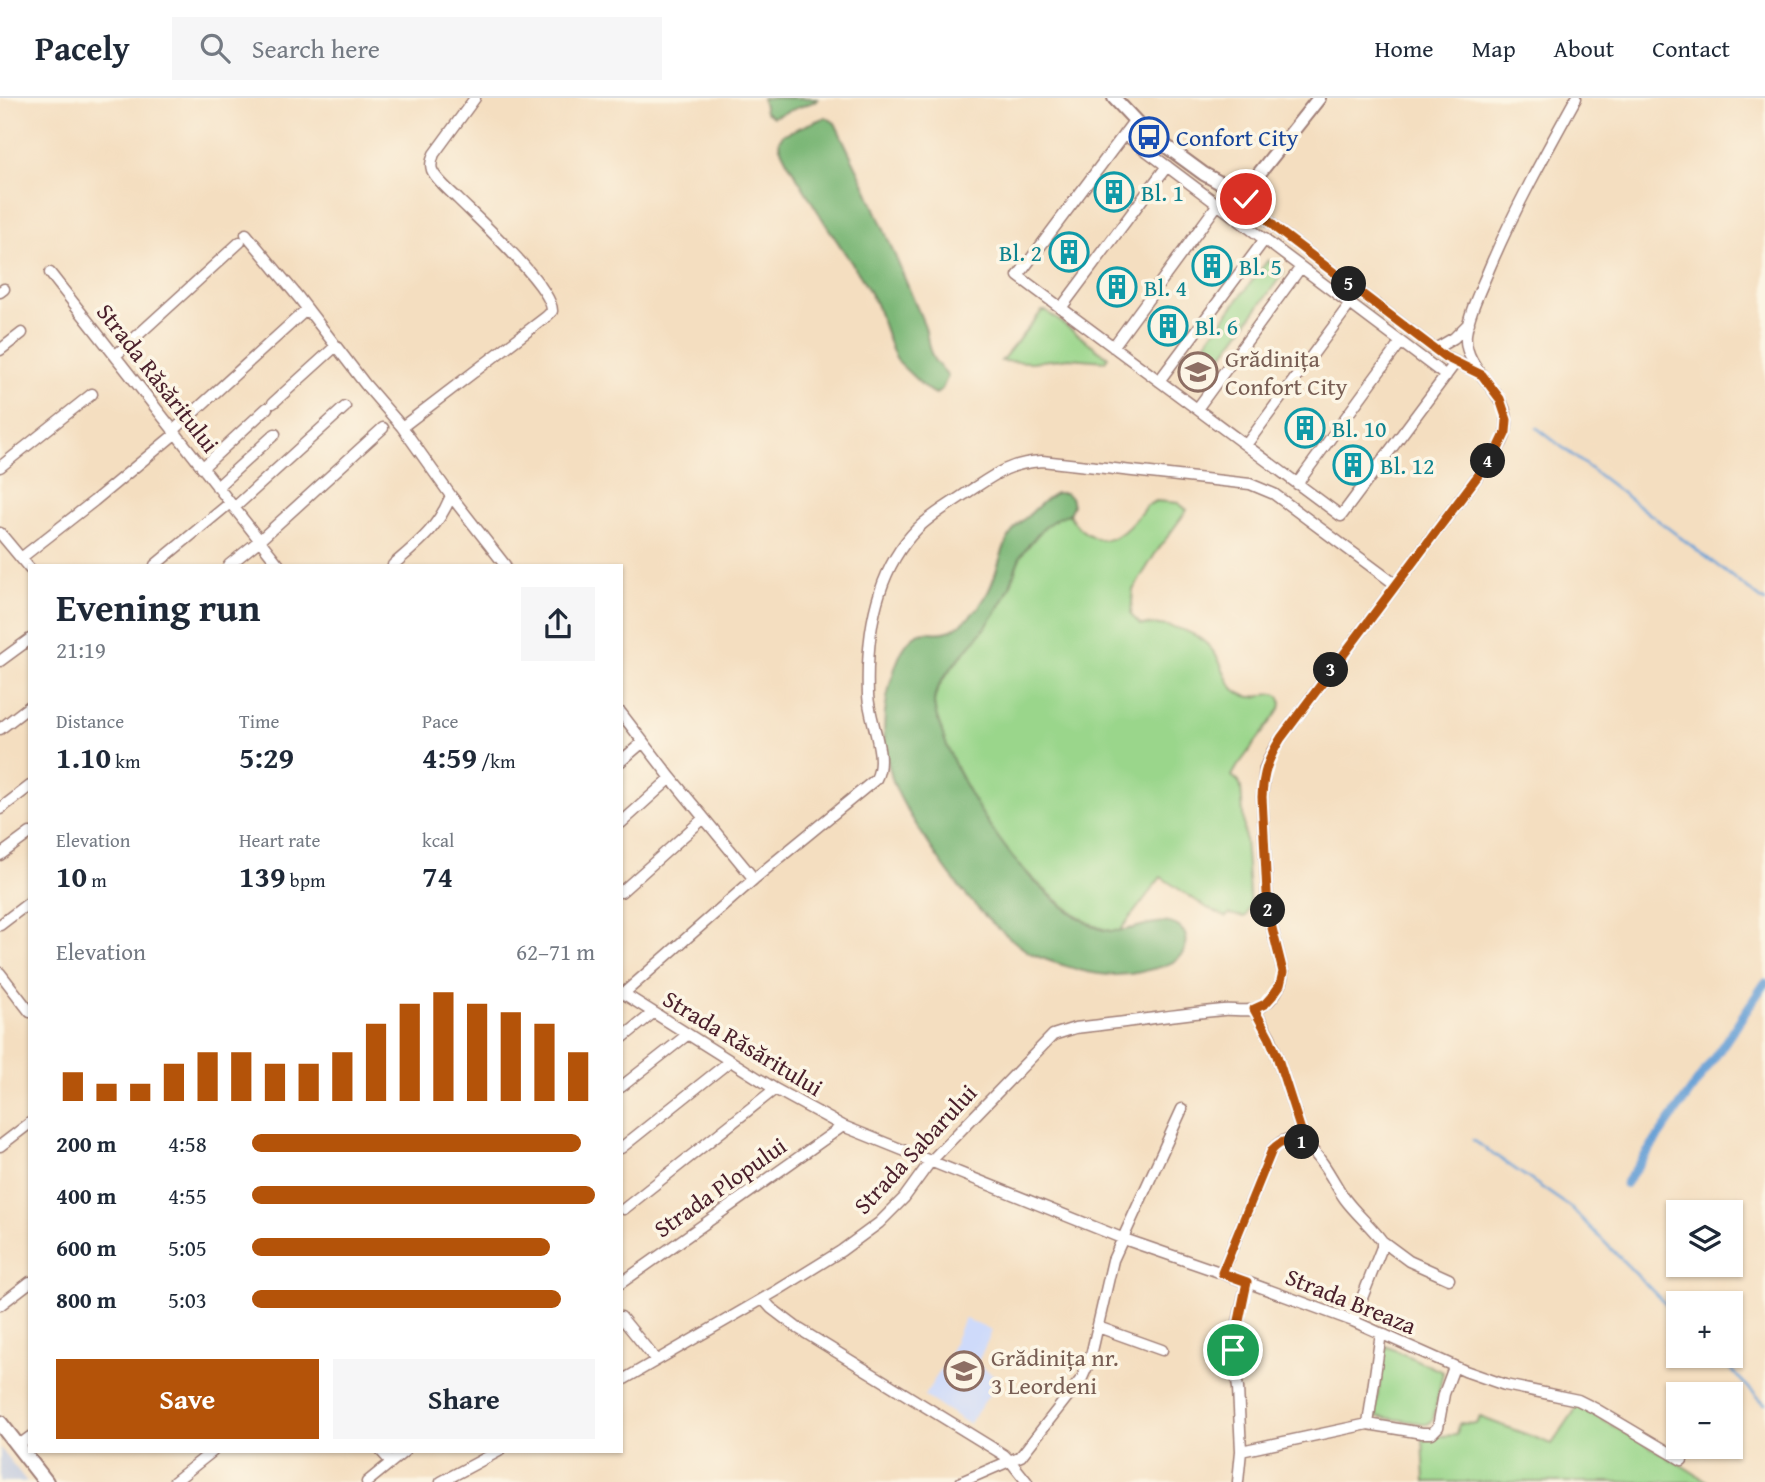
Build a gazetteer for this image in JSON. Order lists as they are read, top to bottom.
{
  "streets": {
    "street": [
      "Strada Răsăritului",
      "Strada Sabarului",
      "Strada Plopului",
      "Strada Breaza"
    ]
  },
  "crossings": [
    ["Strada Răsăritului", "Strada Plopului"],
    ["Strada Răsăritului", "Strada Breaza"],
    ["Strada Sabarului", "Strada Breaza"],
    ["Strada Plopului", "Strada Breaza"]
  ],
  "places": {
    "bus stop": ["Confort City"],
    "building": [
      "Bl. 1",
      "Bl. 2",
      "Bl. 5",
      "Bl. 4",
      "Bl. 6",
      "Bl. 10",
      "Bl. 12"
    ],
    "school or university": ["Grădinița Confort City", "Grădinița nr. 3 Leordeni"]
  },
  "page": {
    "header": "Pacely",
    "search": "Search here",
    "nav": [
      "Home",
      "Map",
      "About",
      "Contact"
    ],
    "pins": [
      "5",
      "4",
      "3",
      "2",
      "1"
    ],
    "heading": ["Evening run", "21:19"],
    "stats": [
      ["Distance", "1.10 km"],
      ["Time", "5:29"],
      ["Pace", "4:59 /km"],
      ["Elevation", "10 m"],
      ["Heart rate", "139 bpm"],
      ["kcal", "74"]
    ],
    "chart": ["Elevation", "62–71 m"],
    "list": [
      {
        "name": "200 m",
        "note": "4:58"
      },
      {
        "name": "400 m",
        "note": "4:55"
      },
      {
        "name": "600 m",
        "note": "5:05"
      },
      {
        "name": "800 m",
        "note": "5:03"
      }
    ],
    "map_buttons": ["+", "−"],
    "buttons": ["Save", "Share"]
  }
}
